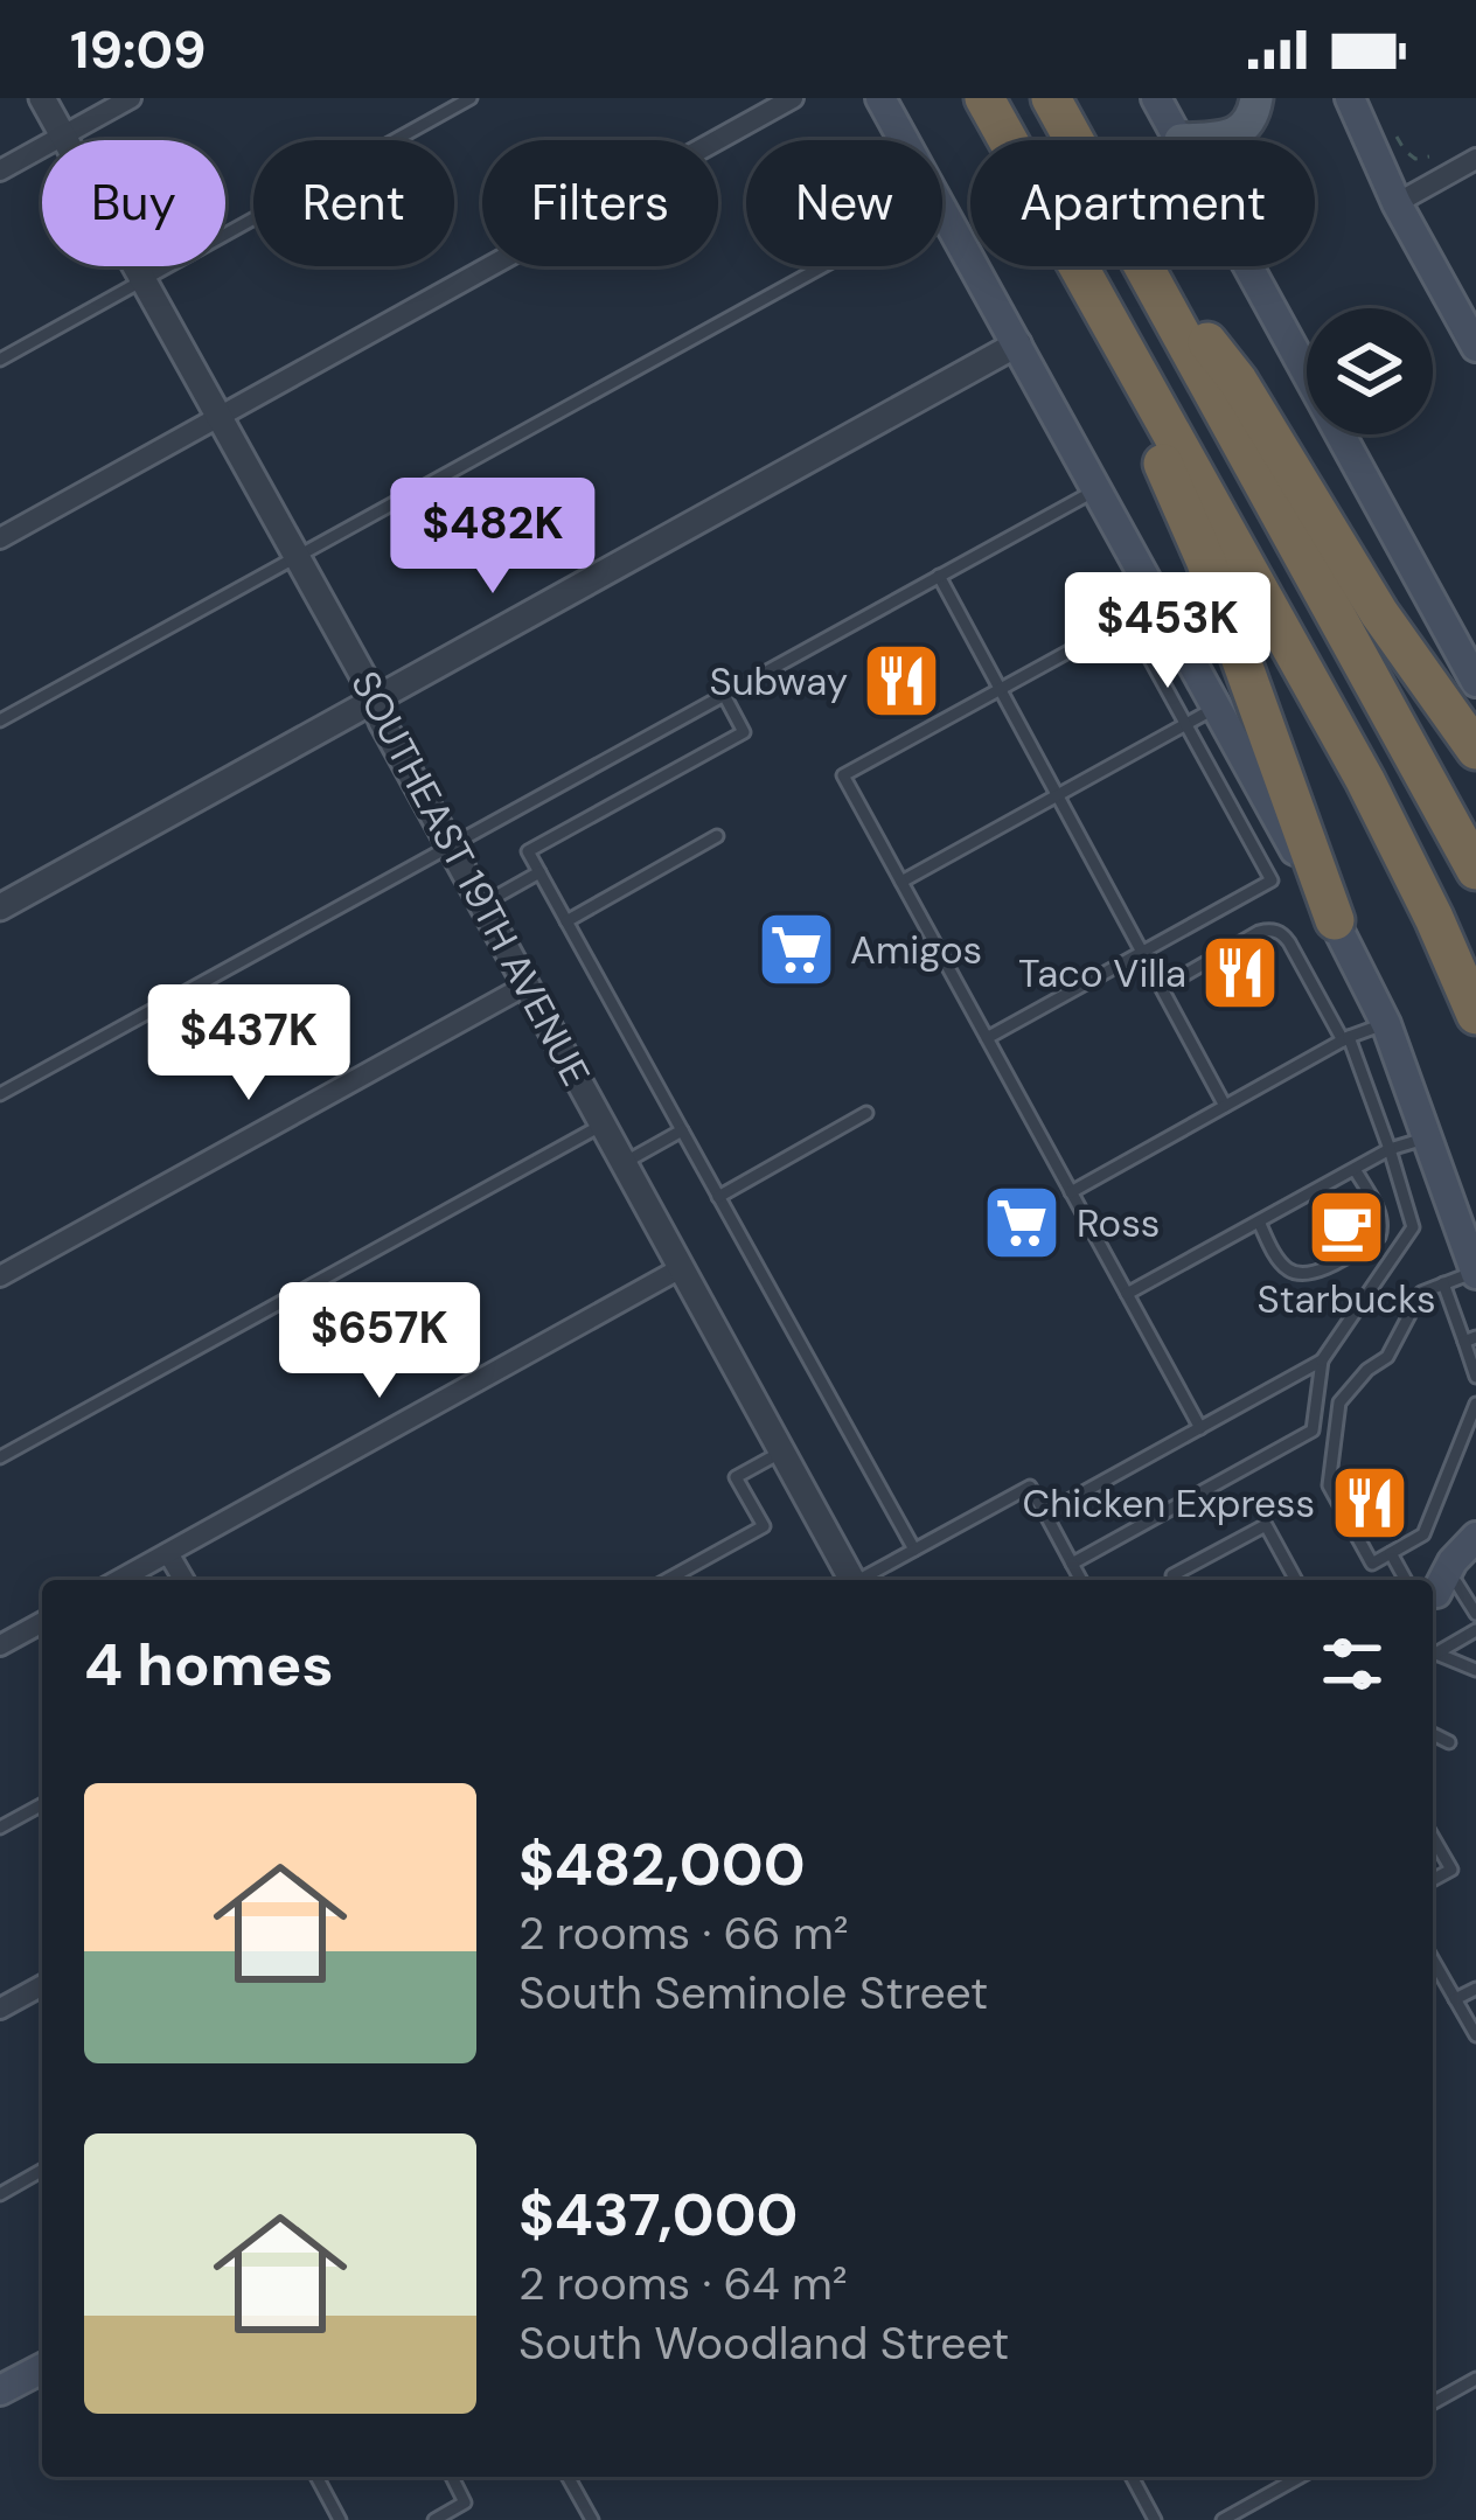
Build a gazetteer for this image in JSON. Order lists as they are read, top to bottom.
{
  "streets": {
    "street": ["SOUTHEAST 19TH AVENUE"]
  },
  "places": {
    "restaurant": ["Subway", "Taco Villa", "Chicken Express"],
    "supermarket": ["Amigos", "Ross"],
    "cafe": ["Starbucks"]
  },
  "page": {
    "status": "19:09",
    "chip": [
      "Buy",
      "Rent",
      "Filters",
      "New",
      "Apartment"
    ],
    "price": [
      "$482K",
      "$453K",
      "$437K",
      "$657K"
    ],
    "heading": "4 homes",
    "list": [
      {
        "name": "$482,000",
        "note": "2 rooms · 66 m² · South Seminole Street"
      },
      {
        "name": "$437,000",
        "note": "2 rooms · 64 m² · South Woodland Street"
      }
    ]
  }
}
